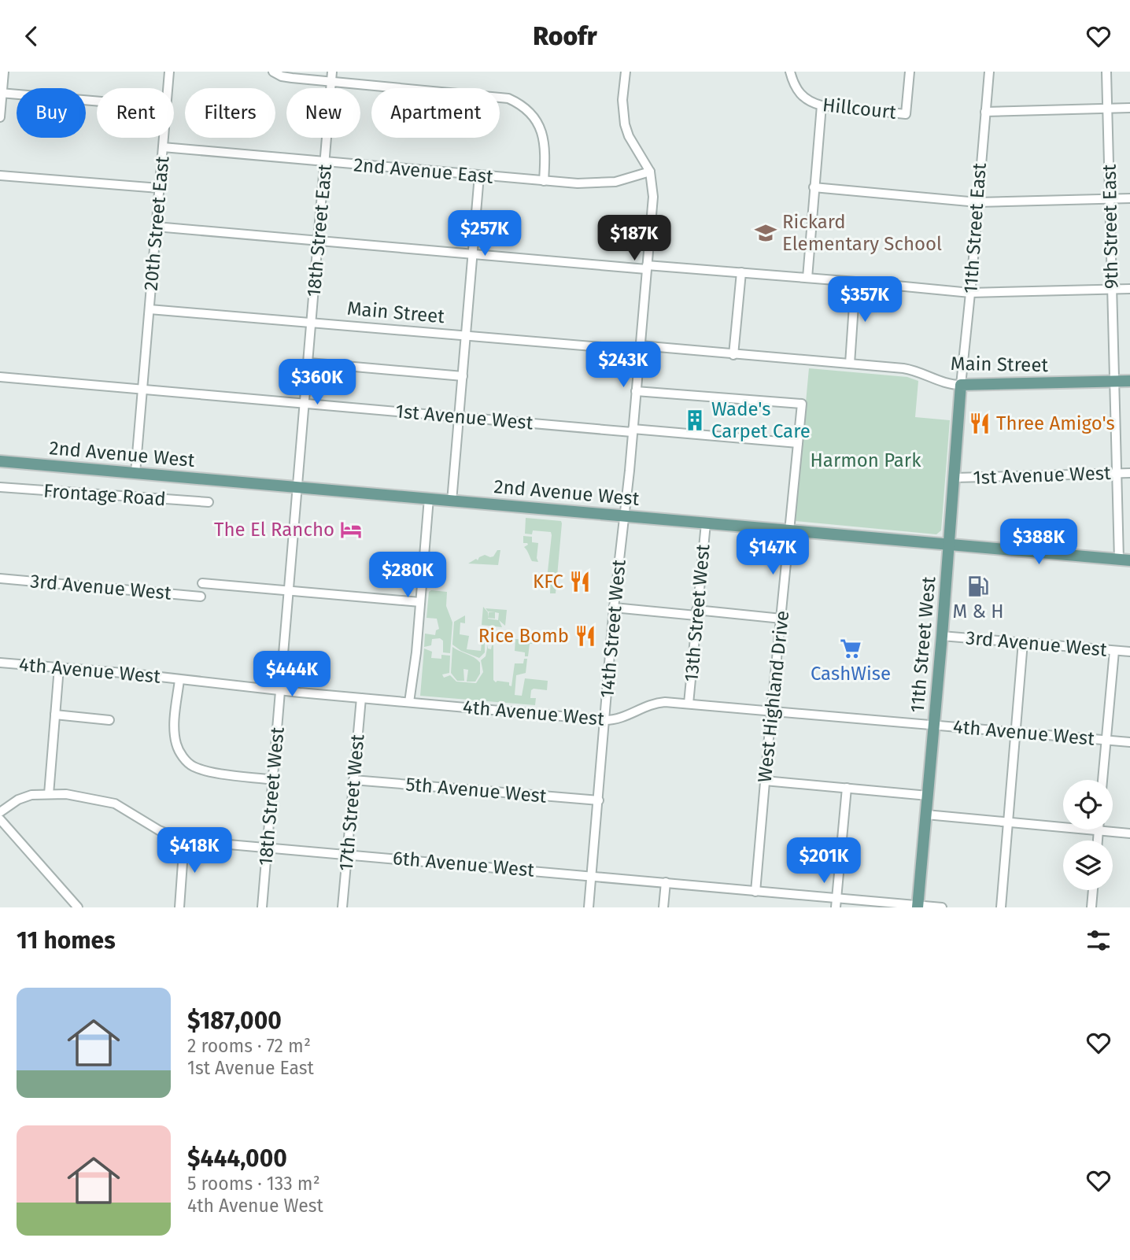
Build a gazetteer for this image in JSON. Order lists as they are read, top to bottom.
{
  "streets": {
    "main road": ["Main Street", "2nd Avenue West", "11th Street West"],
    "street": [
      "Hillcourt",
      "2nd Avenue East",
      "20th Street East",
      "9th Street East",
      "11th Street East",
      "18th Street East",
      "1st Avenue West",
      "Frontage Road",
      "3rd Avenue West",
      "13th Street West",
      "14th Street West",
      "4th Avenue West",
      "West Highland Drive",
      "5th Avenue West",
      "18th Street West",
      "17th Street West",
      "6th Avenue West"
    ]
  },
  "crossings": [
    ["2nd Avenue East", "20th Street East"],
    ["2nd Avenue East", "18th Street East"],
    ["2nd Avenue East", "14th Street West"],
    ["20th Street East", "Main Street"],
    ["20th Street East", "1st Avenue West"],
    ["20th Street East", "2nd Avenue West"],
    ["9th Street East", "Main Street"],
    ["9th Street East", "1st Avenue West"],
    ["9th Street East", "2nd Avenue West"],
    ["11th Street East", "Main Street"],
    ["11th Street East", "11th Street West"],
    ["18th Street East", "Main Street"],
    ["18th Street East", "18th Street West"],
    ["Main Street", "14th Street West"],
    ["Main Street", "11th Street West"],
    ["Main Street", "18th Street West"],
    ["1st Avenue West", "14th Street West"],
    ["1st Avenue West", "11th Street West"],
    ["1st Avenue West", "West Highland Drive"],
    ["1st Avenue West", "18th Street West"],
    ["2nd Avenue West", "13th Street West"],
    ["2nd Avenue West", "14th Street West"],
    ["2nd Avenue West", "11th Street West"],
    ["2nd Avenue West", "West Highland Drive"],
    ["2nd Avenue West", "18th Street West"],
    ["3rd Avenue West", "11th Street West"],
    ["13th Street West", "4th Avenue West"],
    ["14th Street West", "4th Avenue West"],
    ["14th Street West", "West Highland Drive"],
    ["14th Street West", "5th Avenue West"],
    ["14th Street West", "6th Avenue West"],
    ["11th Street West", "4th Avenue West"],
    ["11th Street West", "6th Avenue West"],
    ["4th Avenue West", "West Highland Drive"],
    ["4th Avenue West", "18th Street West"],
    ["4th Avenue West", "17th Street West"],
    ["West Highland Drive", "6th Avenue West"],
    ["5th Avenue West", "17th Street West"],
    ["18th Street West", "6th Avenue West"],
    ["17th Street West", "6th Avenue West"]
  ],
  "parks": ["Harmon Park"],
  "places": {
    "school or university": ["Rickard Elementary School"],
    "building": ["Wade's Carpet Care"],
    "restaurant": ["Three Amigo's", "KFC", "Rice Bomb"],
    "hotel": ["The El Rancho"],
    "fuel station": ["M & H"],
    "supermarket": ["CashWise"]
  },
  "page": {
    "header": "Roofr",
    "chip": [
      "Buy",
      "Rent",
      "Filters",
      "New",
      "Apartment"
    ],
    "price": [
      "$257K",
      "$187K",
      "$357K",
      "$243K",
      "$360K",
      "$388K",
      "$147K",
      "$280K",
      "$444K",
      "$418K",
      "$201K"
    ],
    "heading": "11 homes",
    "list": [
      {
        "name": "$187,000",
        "note": "2 rooms · 72 m² · 1st Avenue East"
      },
      {
        "name": "$444,000",
        "note": "5 rooms · 133 m² · 4th Avenue West"
      }
    ]
  }
}
